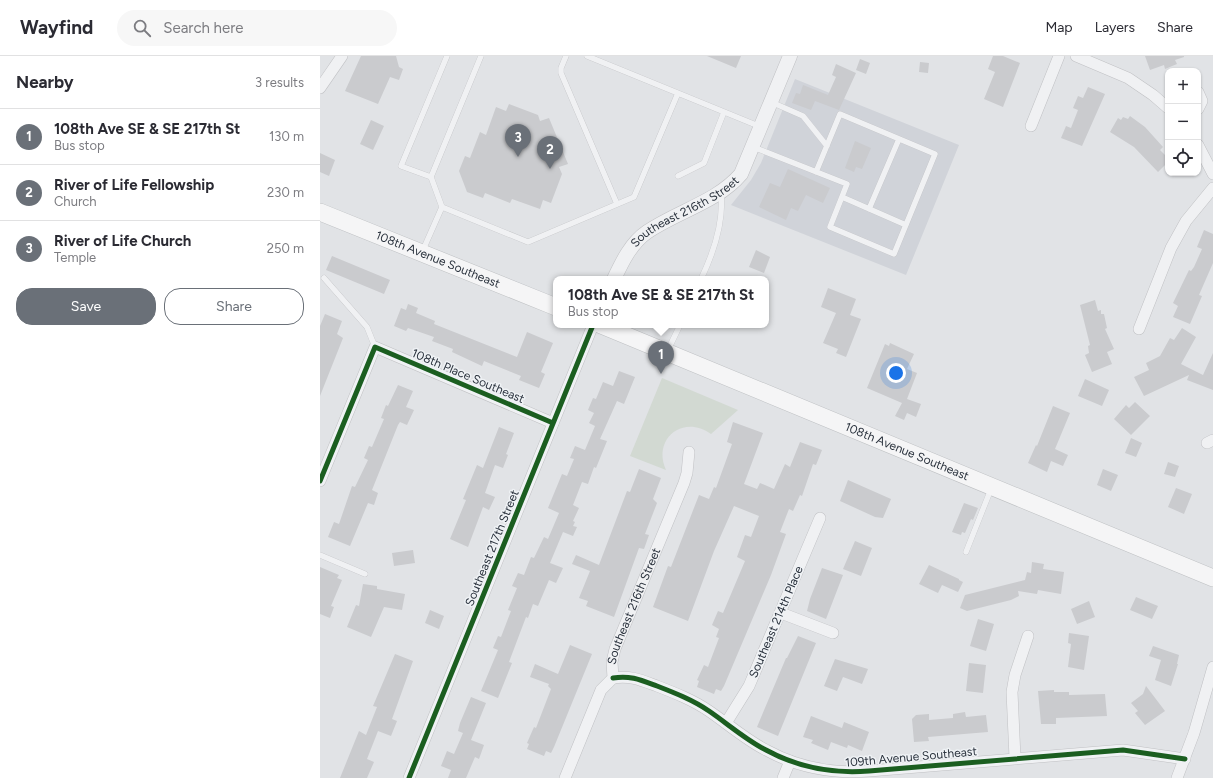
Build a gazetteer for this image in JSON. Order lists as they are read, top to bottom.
{
  "streets": {
    "main road": ["108th Avenue Southeast"],
    "street": [
      "Southeast 216th Street",
      "108th Place Southeast",
      "Southeast 217th Street",
      "Southeast 214th Place",
      "109th Avenue Southeast"
    ]
  },
  "crossings": [
    ["Southeast 216th Street", "109th Avenue Southeast"],
    ["108th Place Southeast", "Southeast 217th Street"],
    ["Southeast 214th Place", "109th Avenue Southeast"]
  ],
  "page": {
    "header": "Wayfind",
    "search": "Search here",
    "nav": ["Map", "Layers", "Share"],
    "heading": ["Nearby", "3 results"],
    "map_buttons": ["+", "−"],
    "list": [
      {
        "mark": "1",
        "name": "108th Ave SE & SE 217th St",
        "note": "Bus stop",
        "value": "130 m"
      },
      {
        "mark": "2",
        "name": "River of Life Fellowship",
        "note": "Church",
        "value": "230 m"
      },
      {
        "mark": "3",
        "name": "River of Life Church",
        "note": "Temple",
        "value": "250 m"
      }
    ],
    "pins": ["3", "2", "1"],
    "buttons": ["Save", "Share"],
    "popup": ["108th Ave SE & SE 217th St", "Bus stop"]
  }
}
